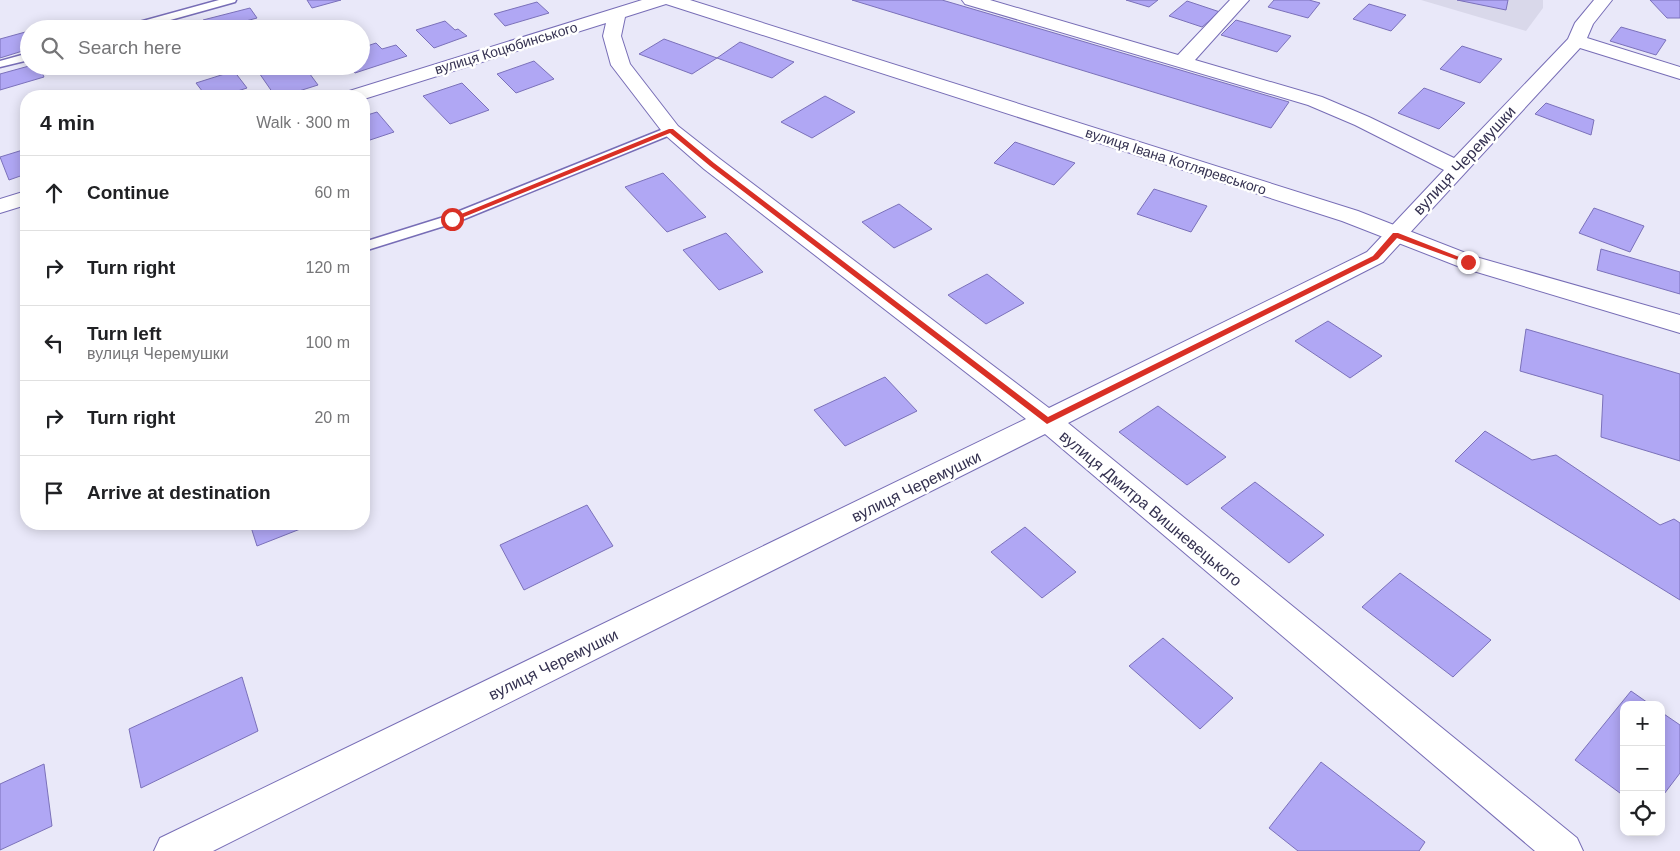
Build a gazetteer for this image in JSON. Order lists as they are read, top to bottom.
{
  "streets": {
    "street": [
      "вулиця Коцюбинського",
      "вулиця Черемушки",
      "вулиця Івана Котляревського",
      "вулиця Дмитра Вишневецького"
    ]
  },
  "crossings": [
    ["вулиця Коцюбинського", "вулиця Дмитра Вишневецького"],
    ["вулиця Черемушки", "вулиця Івана Котляревського"],
    ["вулиця Черемушки", "вулиця Дмитра Вишневецького"]
  ],
  "page": {
    "search": "Search here",
    "heading": ["4 min", "Walk · 300 m"],
    "list": [
      ["Continue", "60 m"],
      ["Turn right", "120 m"],
      ["Turn left", "вулиця Черемушки", "100 m"],
      ["Turn right", "20 m"],
      "Arrive at destination"
    ],
    "map_buttons": ["+", "−"]
  }
}
